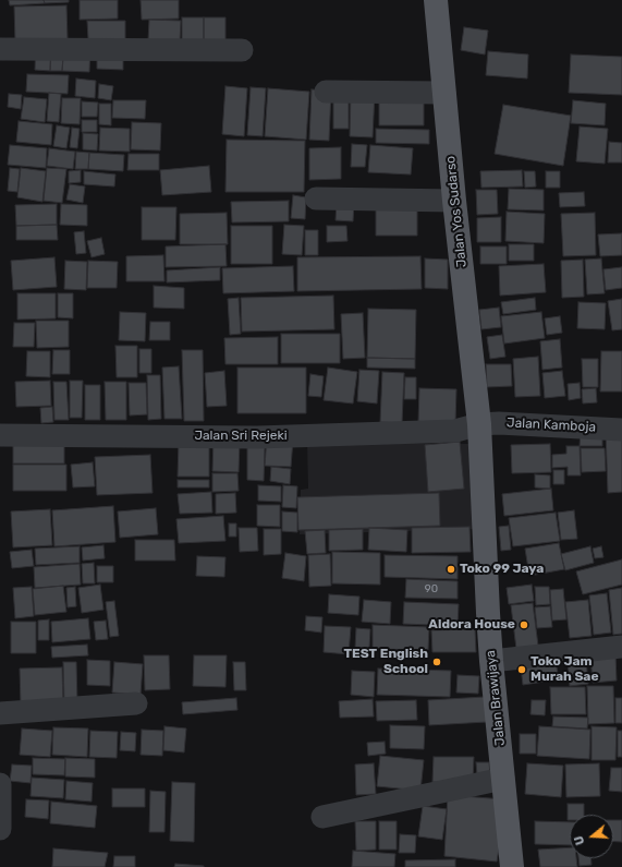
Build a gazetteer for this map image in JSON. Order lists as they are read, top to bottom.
{
  "streets": {
    "main road": ["Jalan Yos Sudarso", "Jalan Brawijaya"],
    "street": ["Jalan Kamboja", "Jalan Sri Rejeki"]
  },
  "crossings": [
    ["Jalan Yos Sudarso", "Jalan Kamboja"],
    ["Jalan Yos Sudarso", "Jalan Sri Rejeki"],
    ["Jalan Yos Sudarso", "Jalan Brawijaya"],
    ["Jalan Kamboja", "Jalan Sri Rejeki"],
    ["Jalan Kamboja", "Jalan Brawijaya"],
    ["Jalan Sri Rejeki", "Jalan Brawijaya"]
  ],
  "places": [
    "Toko 99 Jaya",
    "Aldora House",
    "TEST English School",
    "Toko Jam Murah Sae"
  ],
  "house_numbers": ["90"],
  "north": "left"
}
